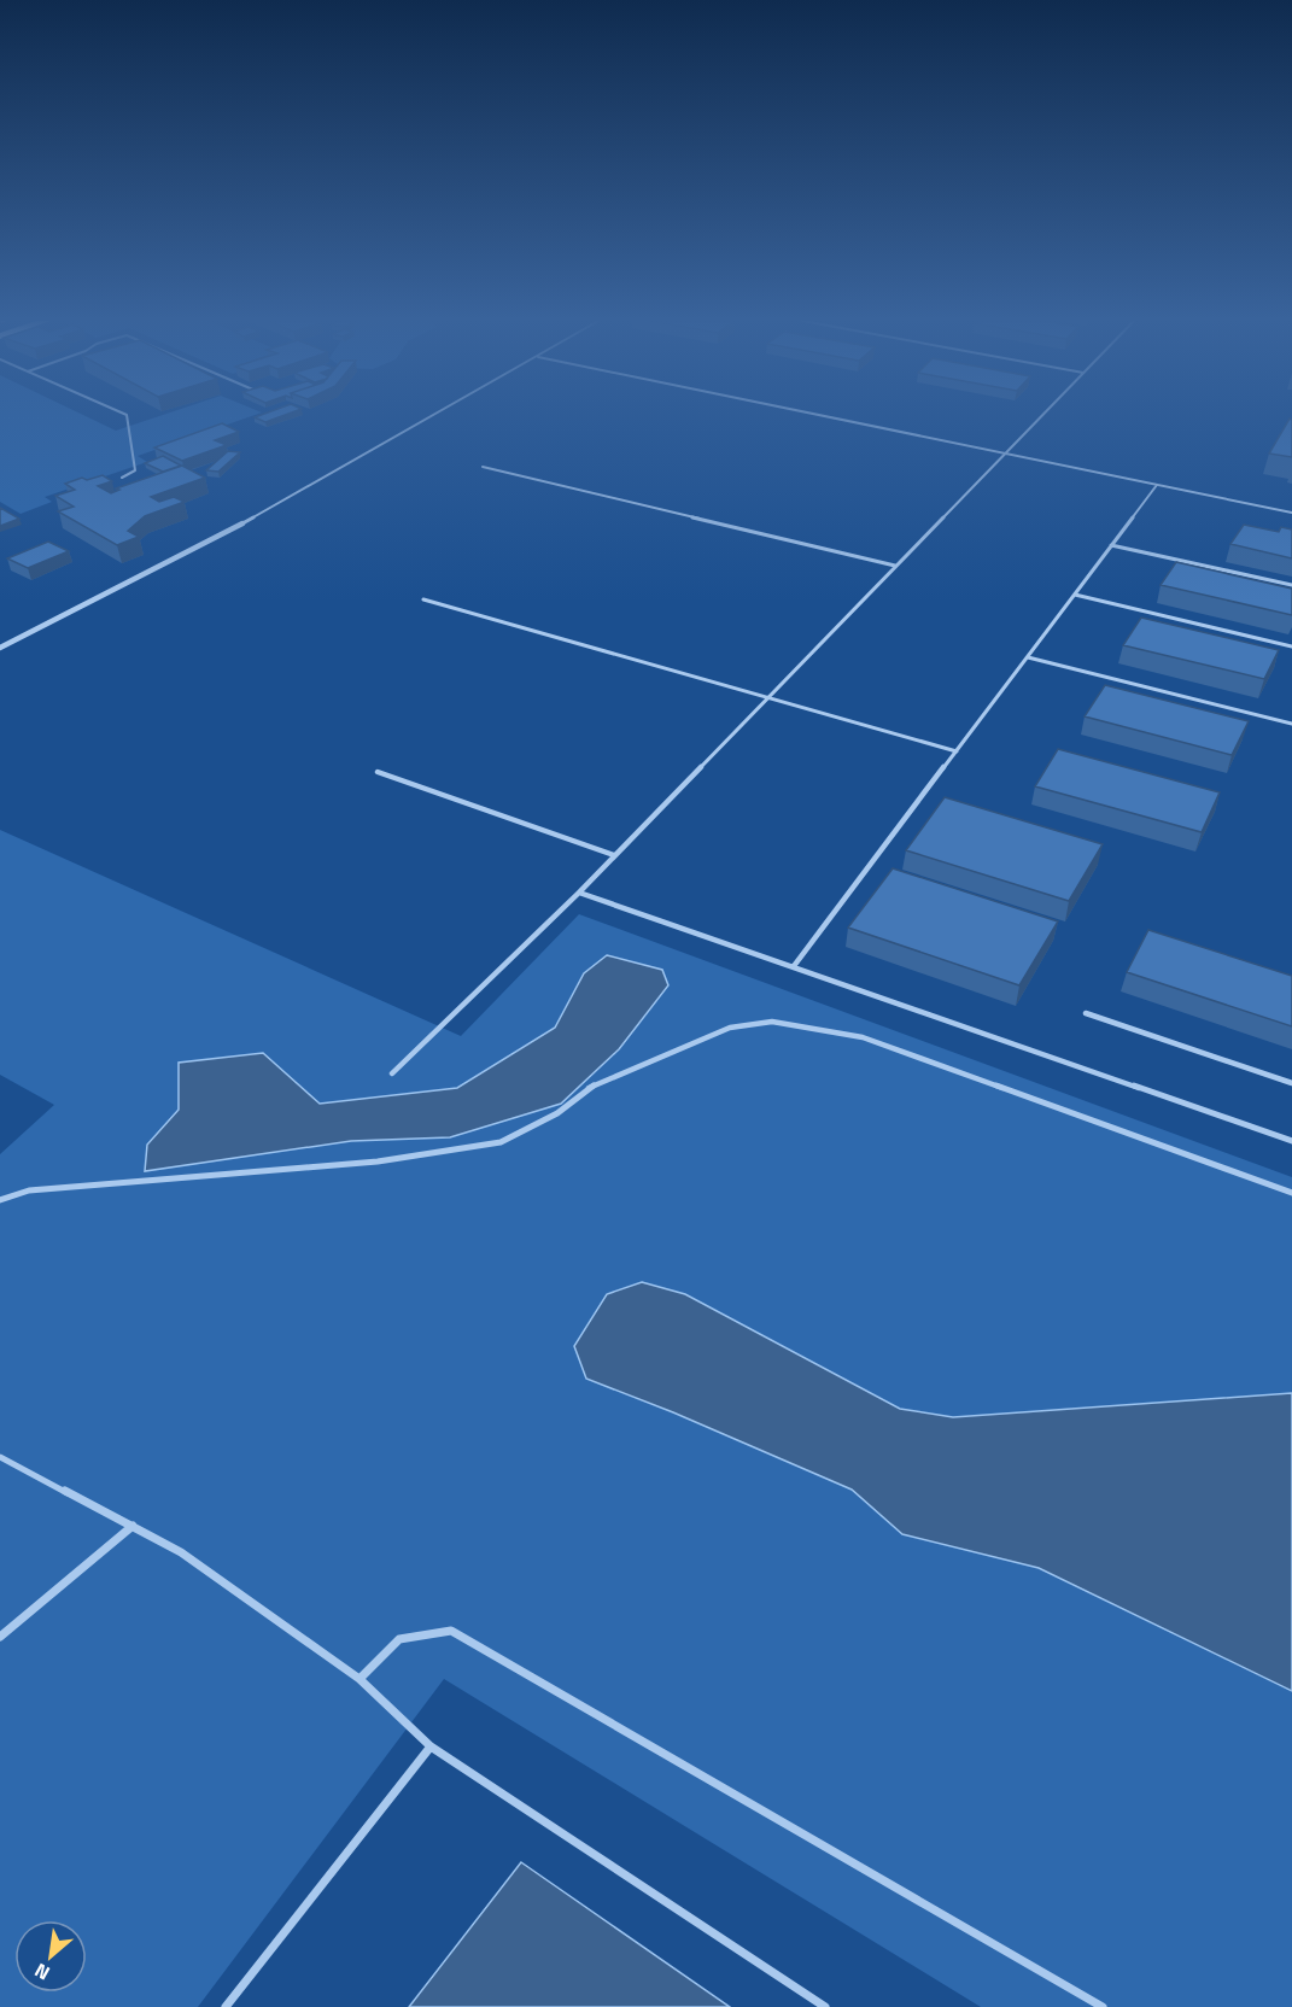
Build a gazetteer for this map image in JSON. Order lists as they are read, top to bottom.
{
  "north": "bottom left"
}
